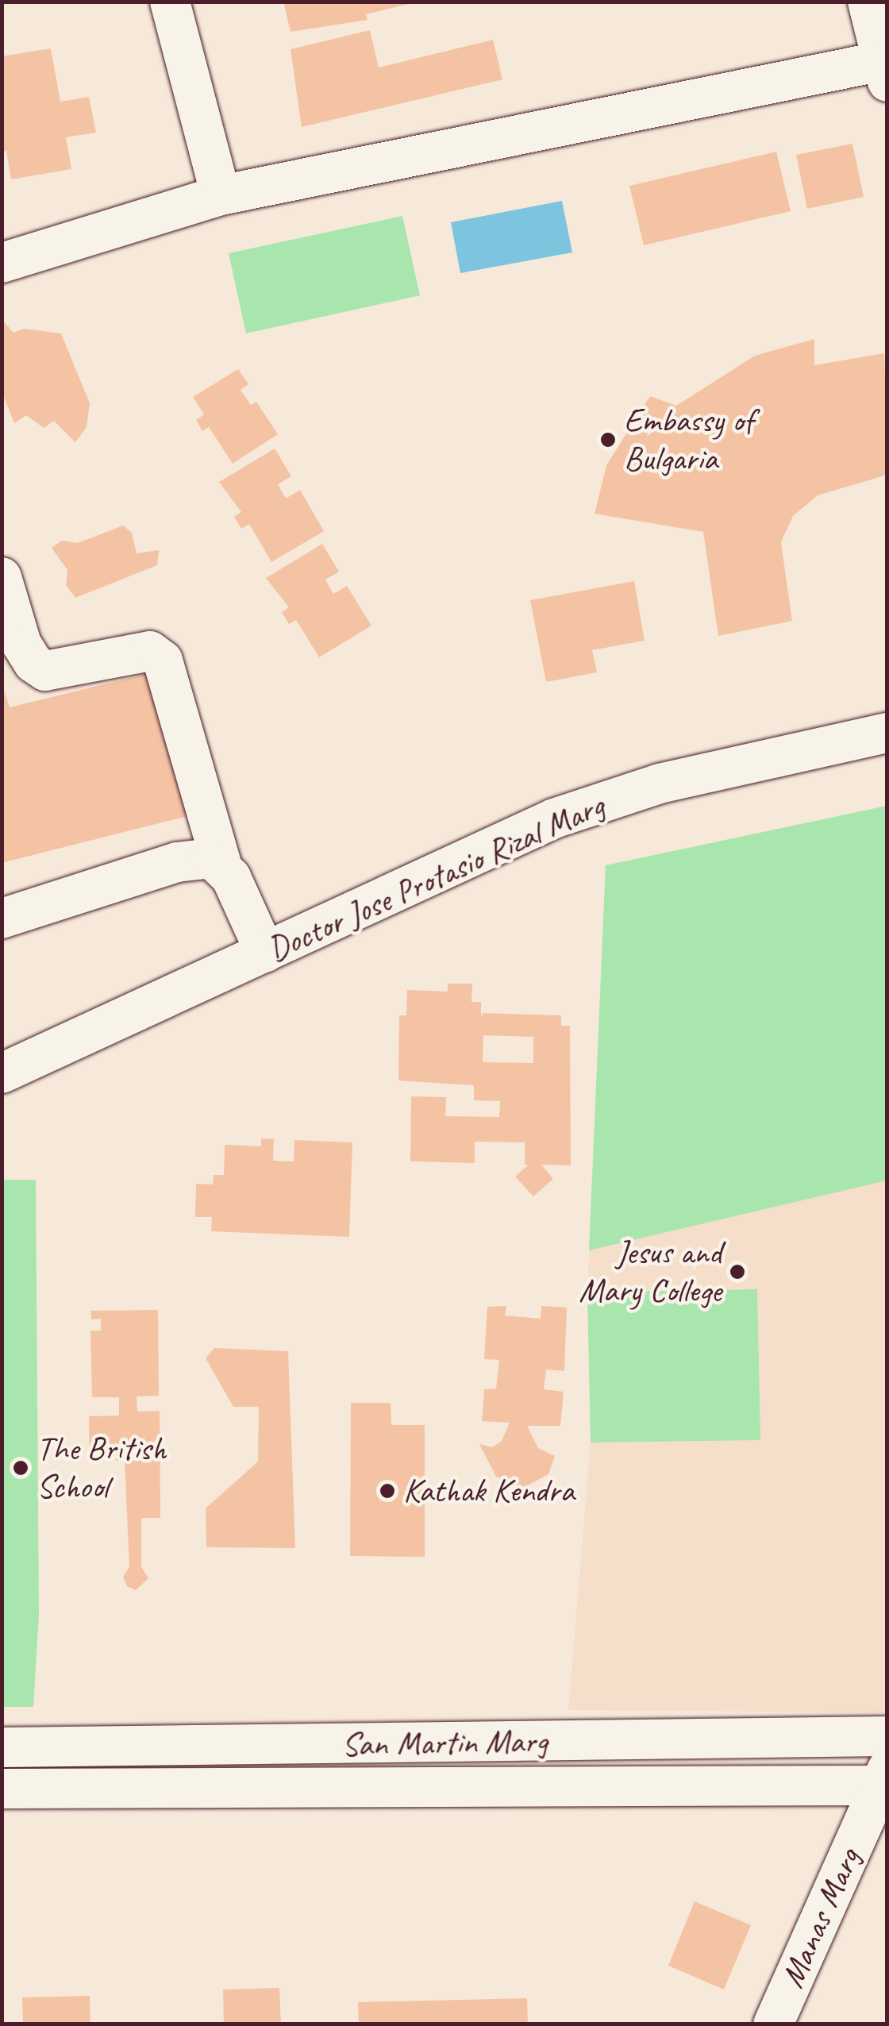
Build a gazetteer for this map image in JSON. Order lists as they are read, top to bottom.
{
  "streets": {
    "street": ["Doctor Jose Protasio Rizal Marg", "San Martin Marg", "Manas Marg"]
  },
  "crossings": [
    ["San Martin Marg", "Manas Marg"]
  ],
  "places": [
    "Embassy of Bulgaria",
    "Jesus and Mary College",
    "The British School",
    "Kathak Kendra"
  ]
}
